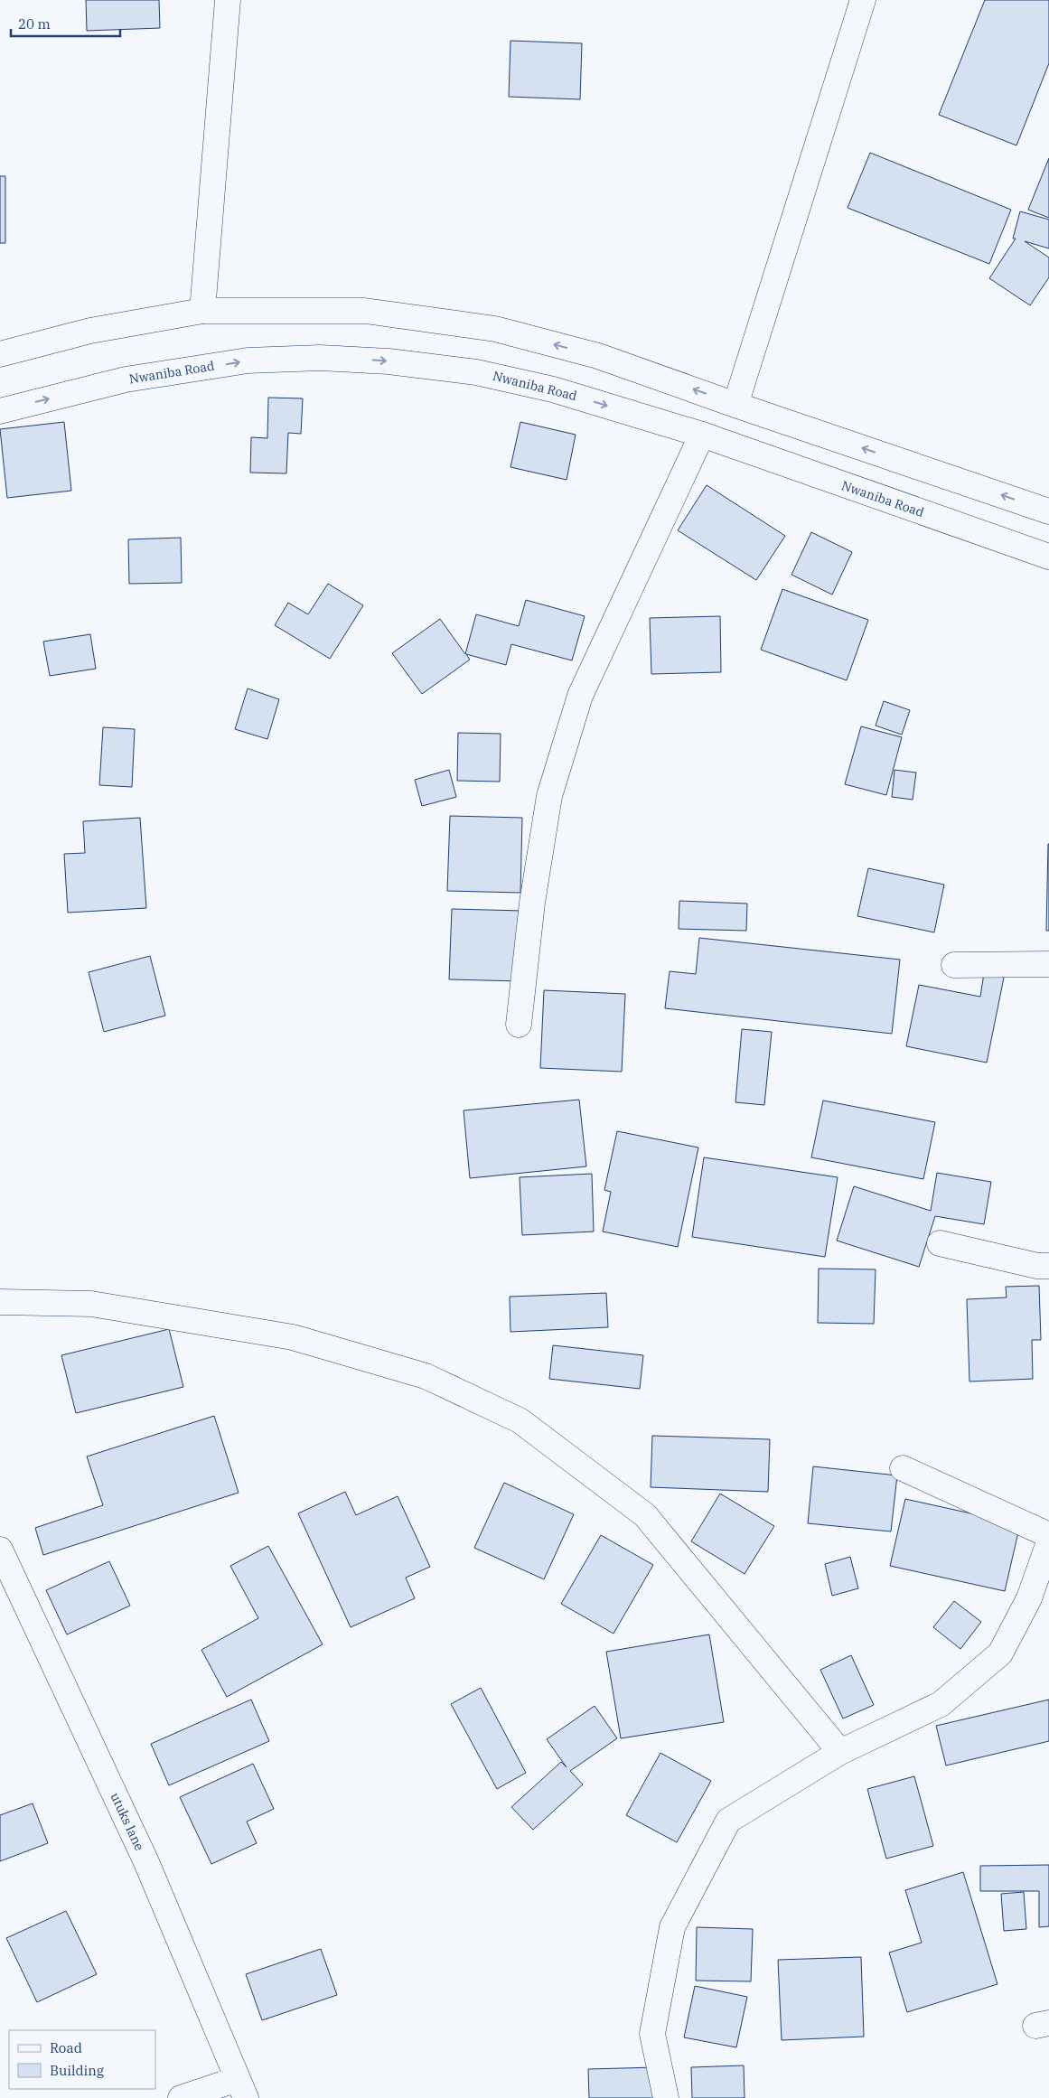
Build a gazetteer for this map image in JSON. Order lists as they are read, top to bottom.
{
  "streets": {
    "street": ["Nwaniba Road", "utuks lane"]
  },
  "legend": ["Road", "Building"],
  "scale_bar": "20 m"
}
